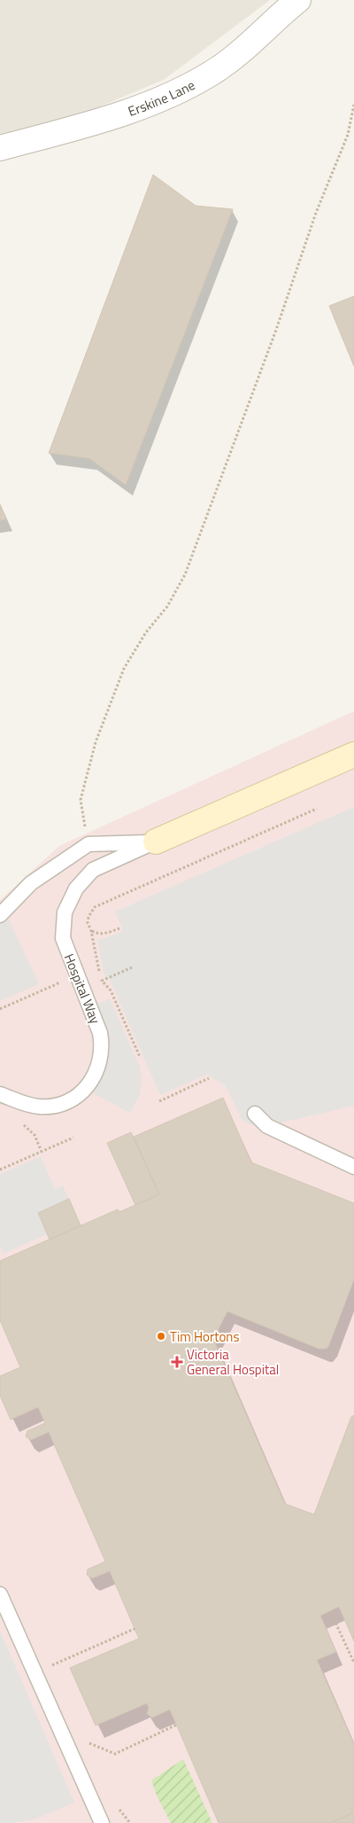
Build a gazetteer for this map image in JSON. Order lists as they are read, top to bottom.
{
  "streets": {
    "street": ["Erskine Lane", "Hospital Way"]
  },
  "places": {
    "other": ["Tim Hortons"],
    "health": ["Victoria General Hospital"]
  }
}
